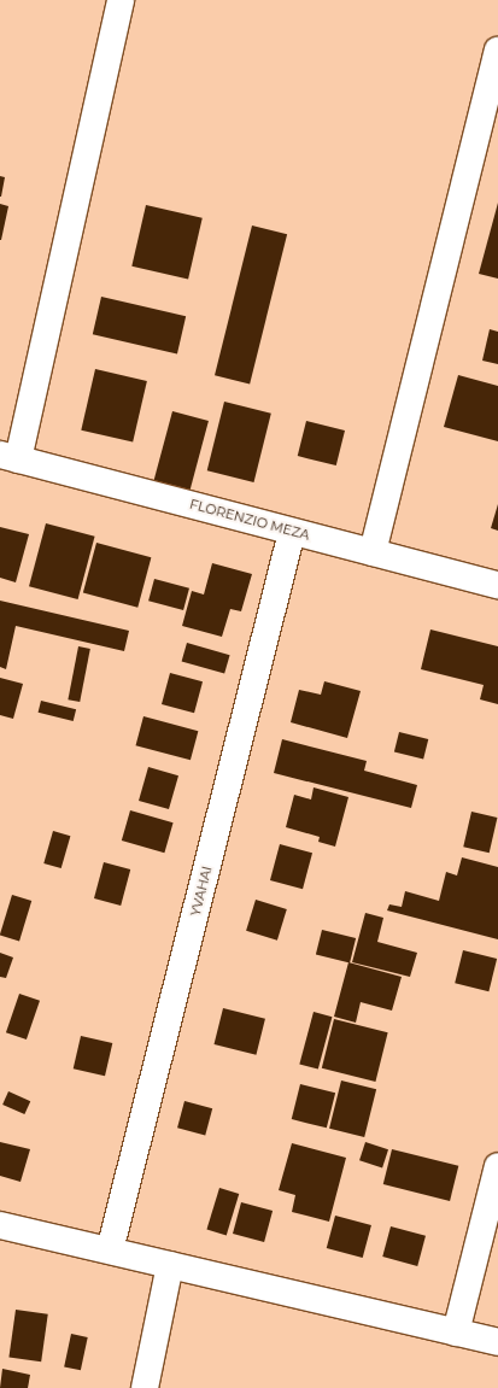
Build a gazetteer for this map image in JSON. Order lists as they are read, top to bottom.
{
  "streets": {
    "street": ["FLORENZIO MEZA", "YVAHAI"]
  },
  "crossings": [
    ["FLORENZIO MEZA", "YVAHAI"]
  ]
}
